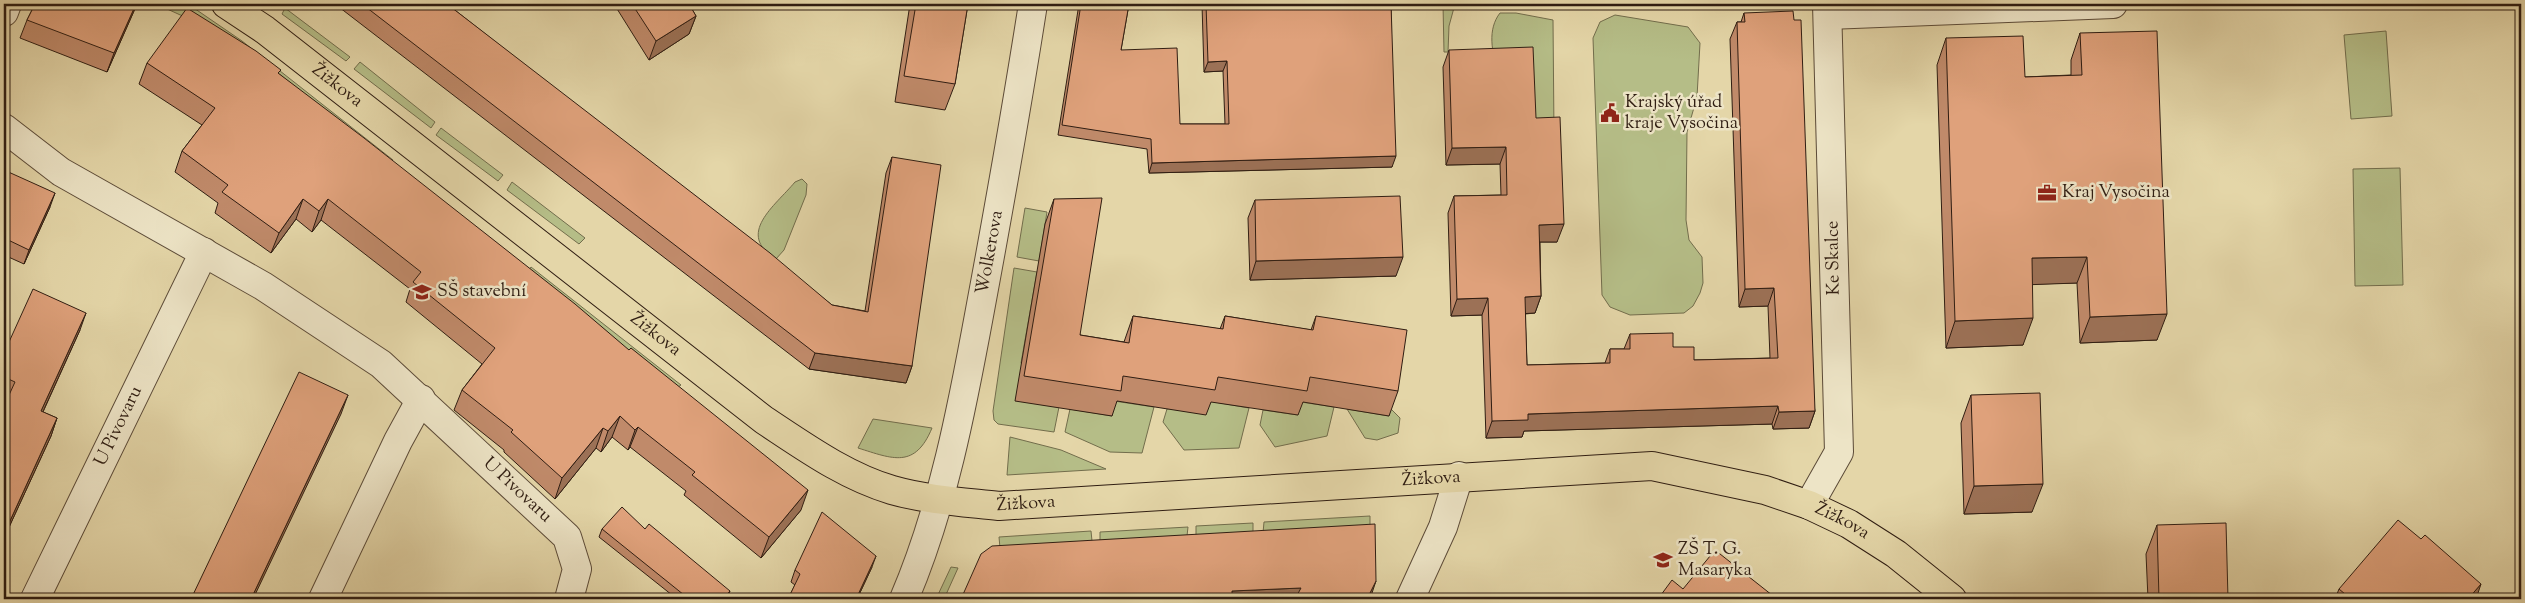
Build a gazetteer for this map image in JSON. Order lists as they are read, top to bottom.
{
  "streets": {
    "main road": ["Žižkova"],
    "street": ["Wolkerova", "Ke Skalce", "U Pivovaru"]
  },
  "crossings": [
    ["Žižkova", "Wolkerova"],
    ["Žižkova", "Ke Skalce"]
  ],
  "places": {
    "public building": ["Krajský úřad kraje Vysočina"],
    "office": ["Kraj Vysočina"],
    "school or university": ["SŠ stavební", "ZŠ T. G. Masaryka"]
  }
}
